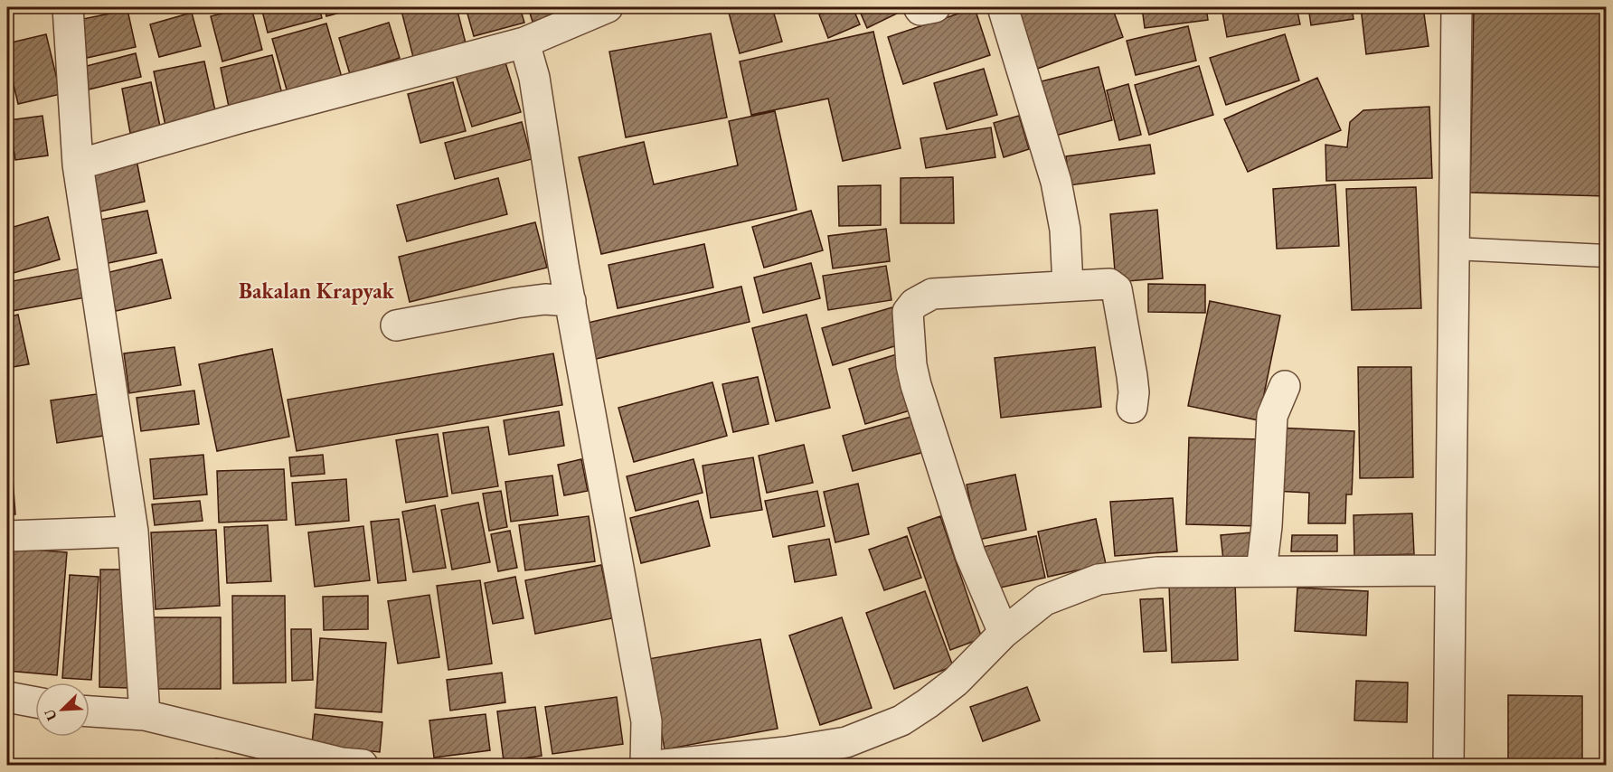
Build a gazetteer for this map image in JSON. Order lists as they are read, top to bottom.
{
  "districts": ["Bakalan Krapyak"],
  "north": "bottom left"
}
